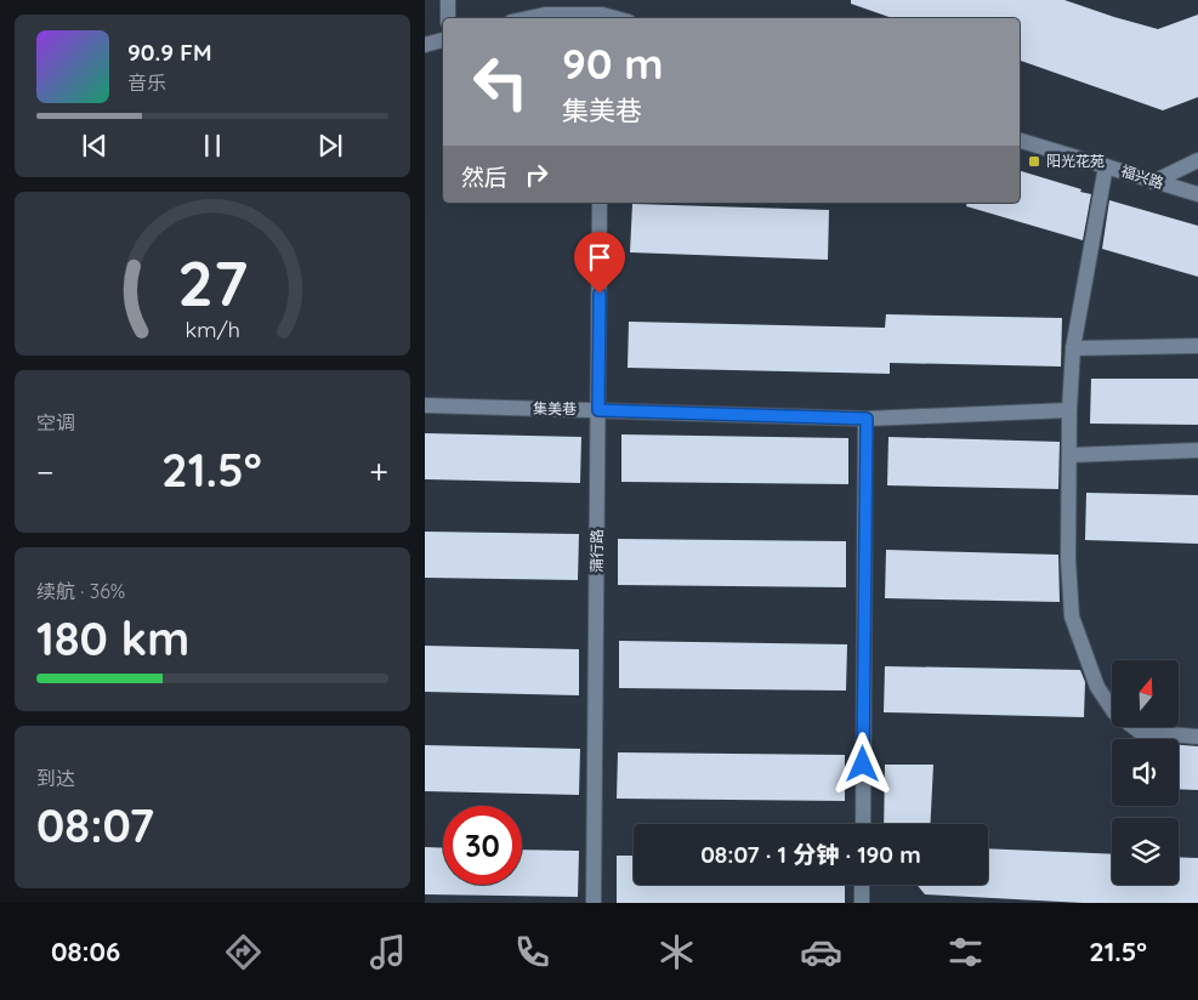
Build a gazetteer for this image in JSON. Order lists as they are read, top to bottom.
{
  "streets": {
    "street": ["福兴路", "集美巷", "蒲行路"]
  },
  "crossings": [
    ["集美巷", "蒲行路"]
  ],
  "places": {
    "transit": ["阳光花苑"]
  },
  "north": "top",
  "page": {
    "turn": ["90 m", "集美巷"],
    "song": ["90.9 FM", "音乐"],
    "then": "然后",
    "tile": [
      "空调",
      ["续航 · 36%", "180 km"],
      ["到达", "08:07"]
    ],
    "heat": ["−", "21.5°", "+"],
    "limit": "30",
    "trip": "08:07 · 1 分钟 · 190 m",
    "tabs": ["08:06", "21.5°"],
    "gauge": ["27", "km/h"]
  }
}
